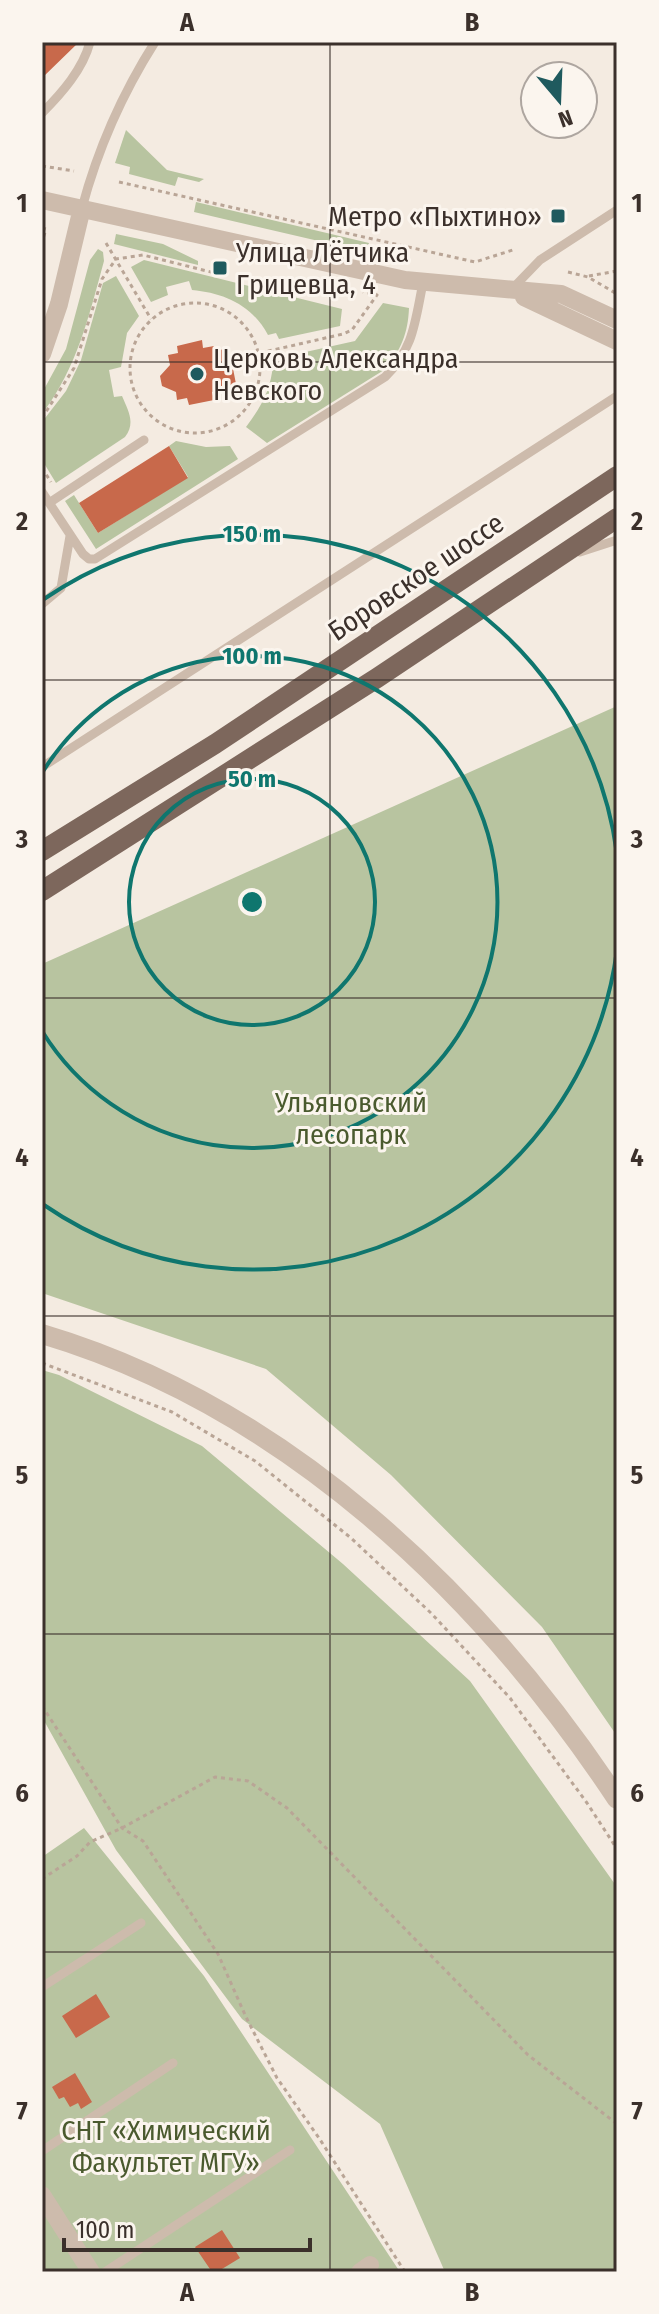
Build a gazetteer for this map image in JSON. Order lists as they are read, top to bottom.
{
  "streets": {
    "main road": ["Боровское шоссе"]
  },
  "parks": ["Ульяновский лесопарк", "СНТ «Химический Факультет МГУ»"],
  "places": {
    "transit": ["Метро «Пыхтино»", "Улица Лётчика Грицевца, 4"],
    "other": ["Церковь Александра Невского"]
  },
  "scale_bar": "100 m",
  "north": "bottom",
  "grid": {
    "columns": ["A", "B"],
    "rows": [
      "1",
      "2",
      "3",
      "4",
      "5",
      "6",
      "7"
    ]
  },
  "rings": ["150 m", "100 m", "50 m"]
}
